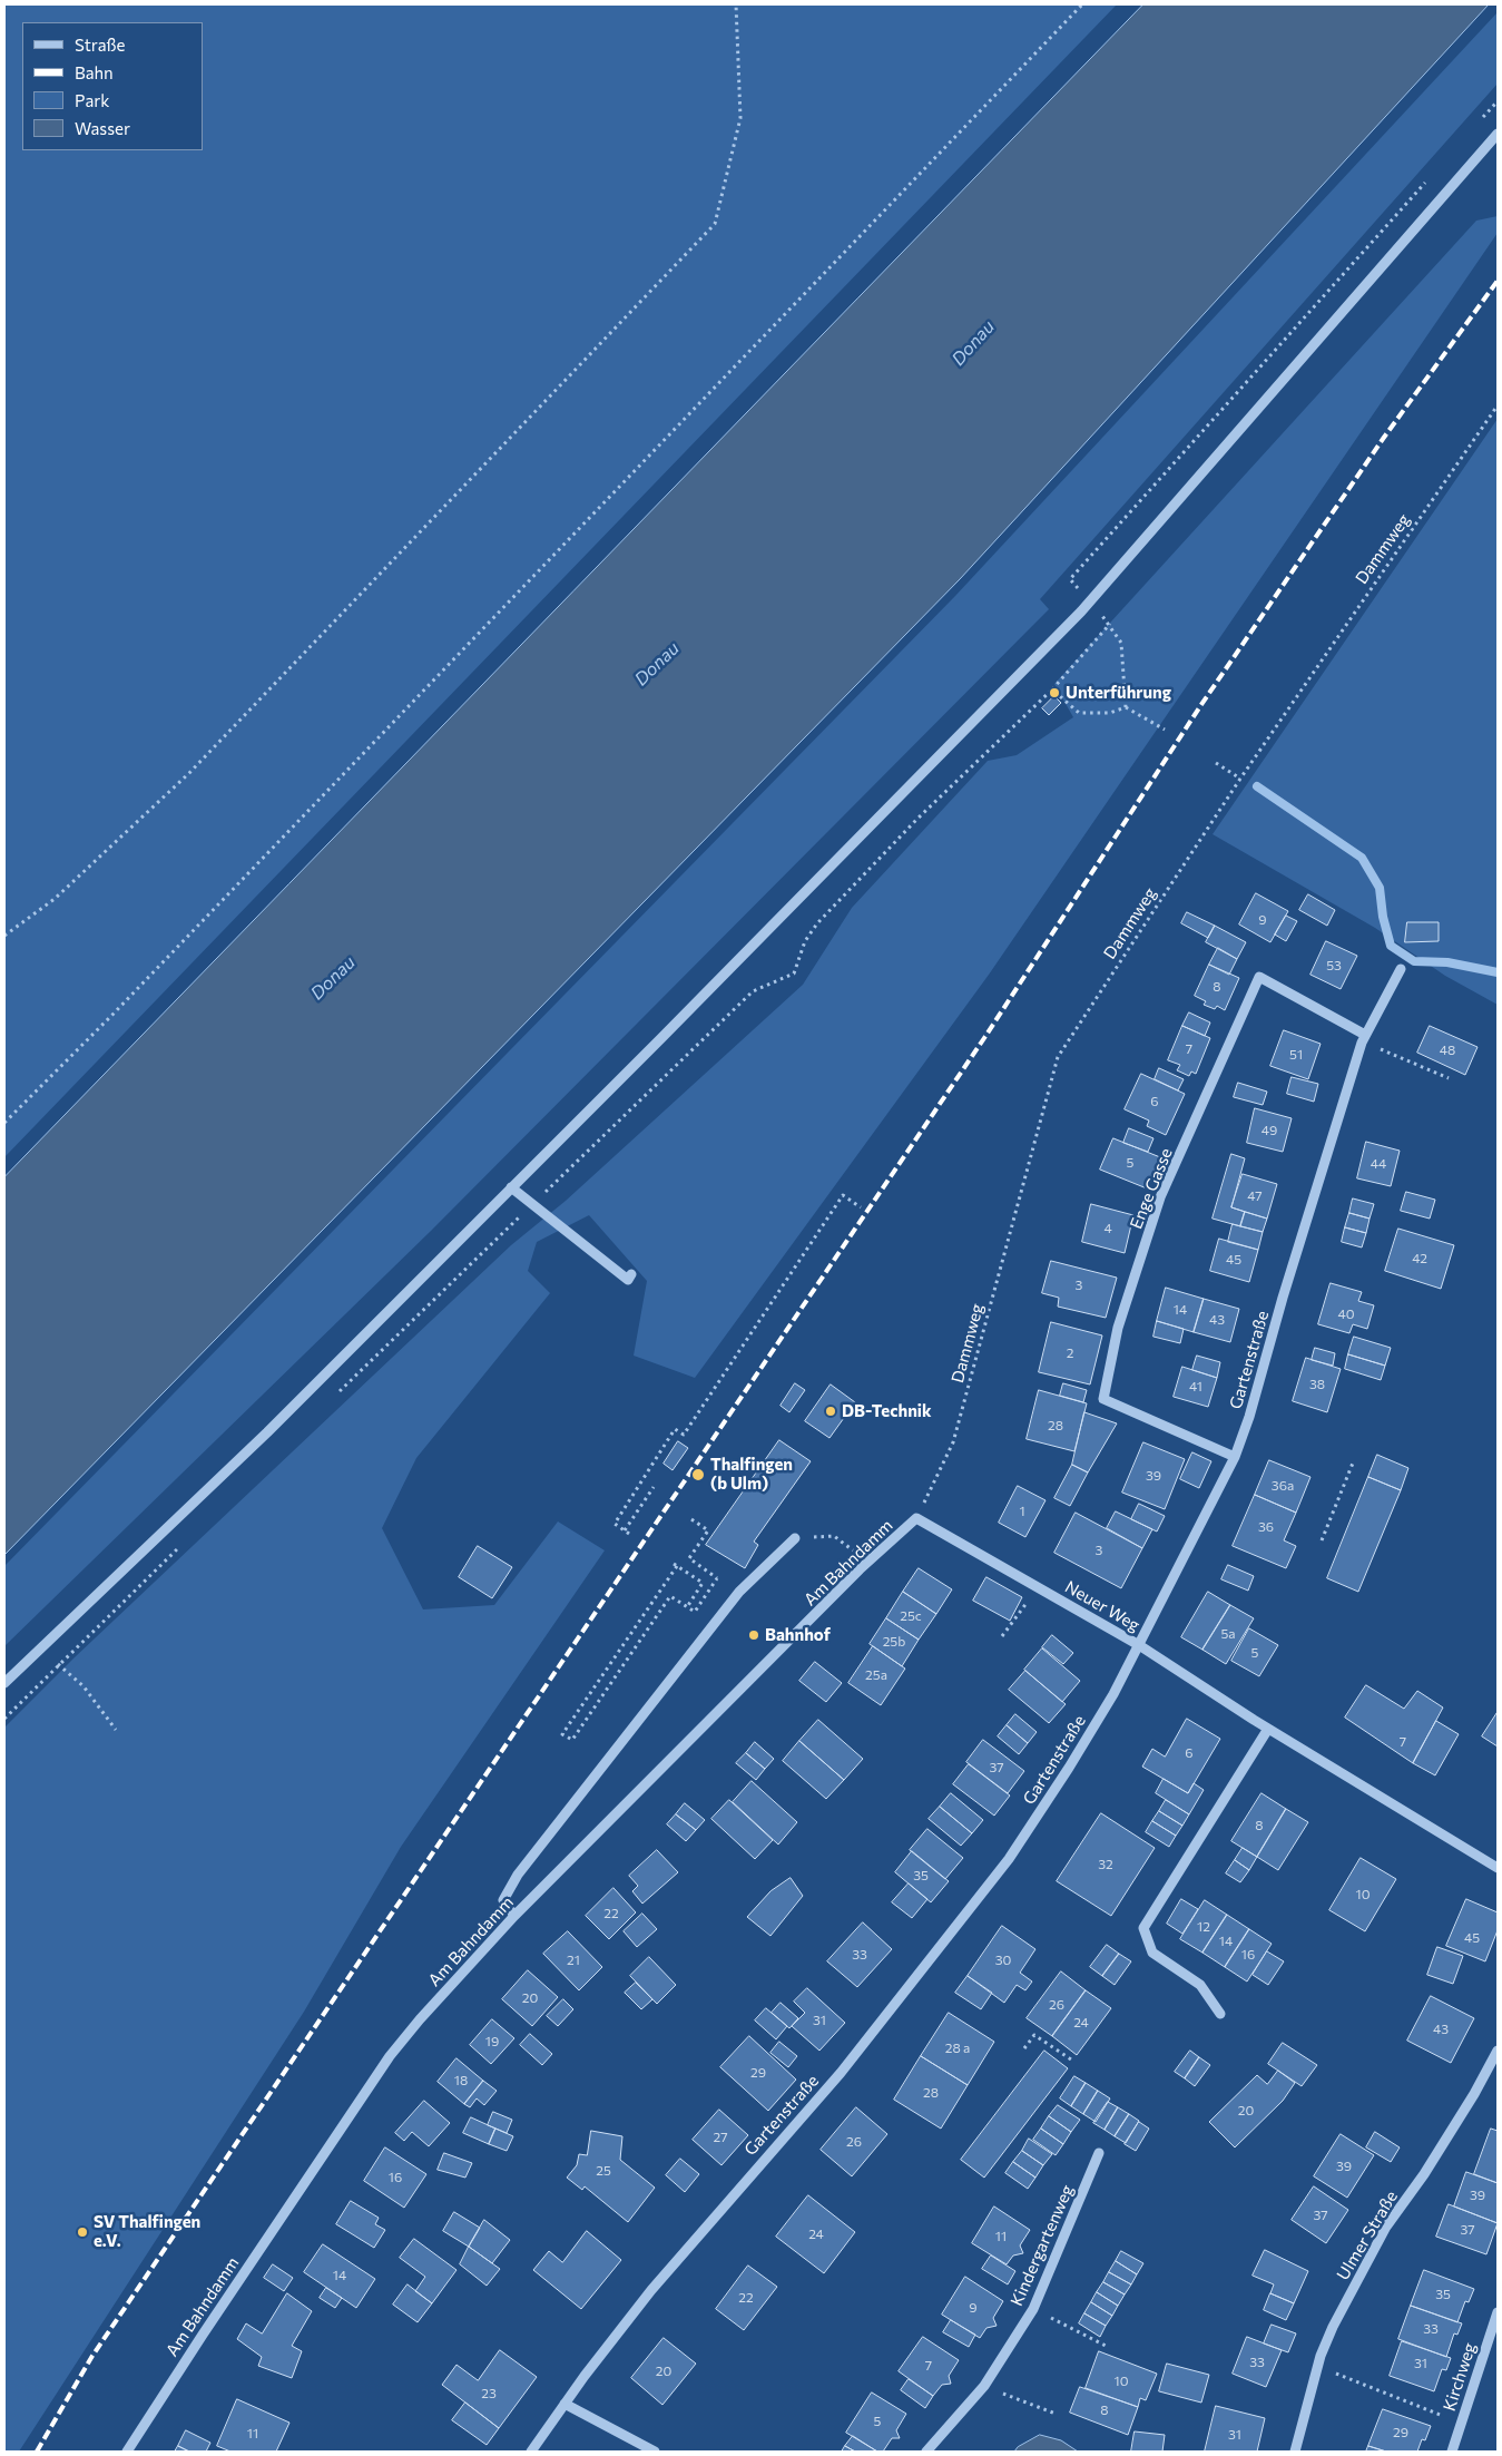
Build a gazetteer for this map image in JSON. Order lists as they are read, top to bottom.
{
  "streets": {
    "street": [
      "Enge Gasse",
      "Gartenstraße",
      "Am Bahndamm",
      "Neuer Weg",
      "Ulmer Straße",
      "Kindergartenweg",
      "Kirchweg"
    ],
    "path": ["Dammweg"]
  },
  "crossings": [
    ["Dammweg", "Am Bahndamm"],
    ["Dammweg", "Neuer Weg"],
    ["Enge Gasse", "Gartenstraße"],
    ["Gartenstraße", "Neuer Weg"],
    ["Am Bahndamm", "Neuer Weg"]
  ],
  "water": ["Donau"],
  "places": [
    "Unterführung",
    "DB-Technik",
    "Thalfingen (b Ulm)",
    "Bahnhof",
    "SV Thalfingen e.V."
  ],
  "house_numbers": [
    "9",
    "53",
    "8",
    "7",
    "48",
    "51",
    "6",
    "49",
    "5",
    "44",
    "47",
    "4",
    "42",
    "45",
    "3",
    "14",
    "40",
    "43",
    "2",
    "38",
    "41",
    "28",
    "39",
    "36a",
    "1",
    "36",
    "3",
    "25c",
    "5a",
    "25b",
    "5",
    "25a",
    "7",
    "6",
    "37",
    "8",
    "32",
    "35",
    "10",
    "22",
    "12",
    "45",
    "14",
    "33",
    "16",
    "21",
    "30",
    "20",
    "26",
    "31",
    "24",
    "43",
    "19",
    "28 a",
    "29",
    "18",
    "28",
    "20",
    "27",
    "26",
    "39",
    "25",
    "16",
    "39",
    "37",
    "37",
    "24",
    "11",
    "14",
    "35",
    "22",
    "9",
    "33",
    "33",
    "31",
    "7",
    "20",
    "10",
    "23",
    "8",
    "5",
    "29",
    "11",
    "31"
  ],
  "legend": [
    "Straße",
    "Bahn",
    "Park",
    "Wasser"
  ]
}
